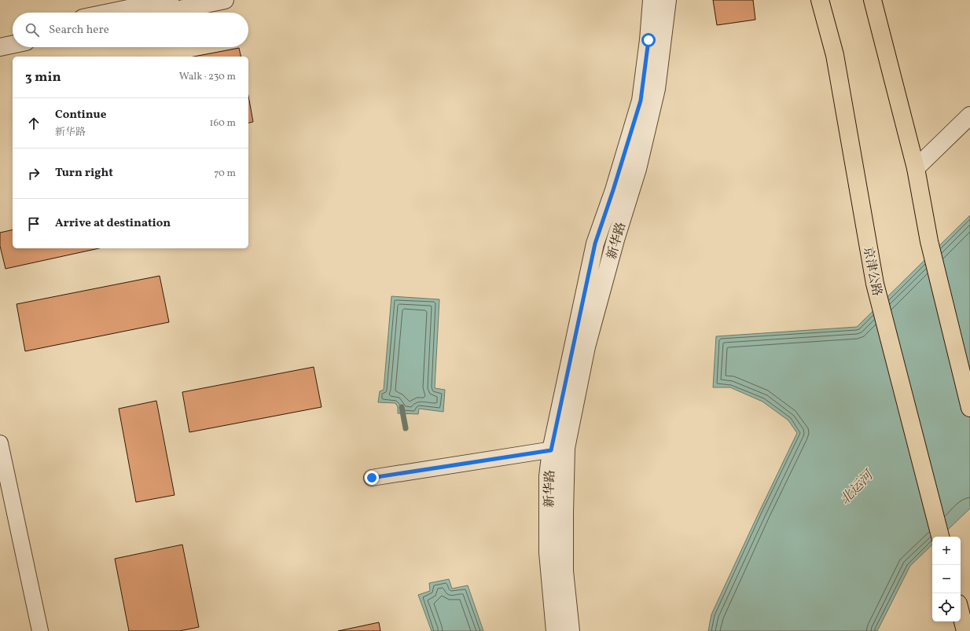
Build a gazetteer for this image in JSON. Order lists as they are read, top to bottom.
{
  "streets": {
    "highway": ["京津公路"],
    "street": ["新华路"]
  },
  "water": ["北运河"],
  "page": {
    "search": "Search here",
    "heading": ["3 min", "Walk · 230 m"],
    "list": [
      ["Continue", "新华路", "160 m"],
      ["Turn right", "70 m"],
      "Arrive at destination"
    ],
    "map_buttons": ["+", "−"]
  }
}
